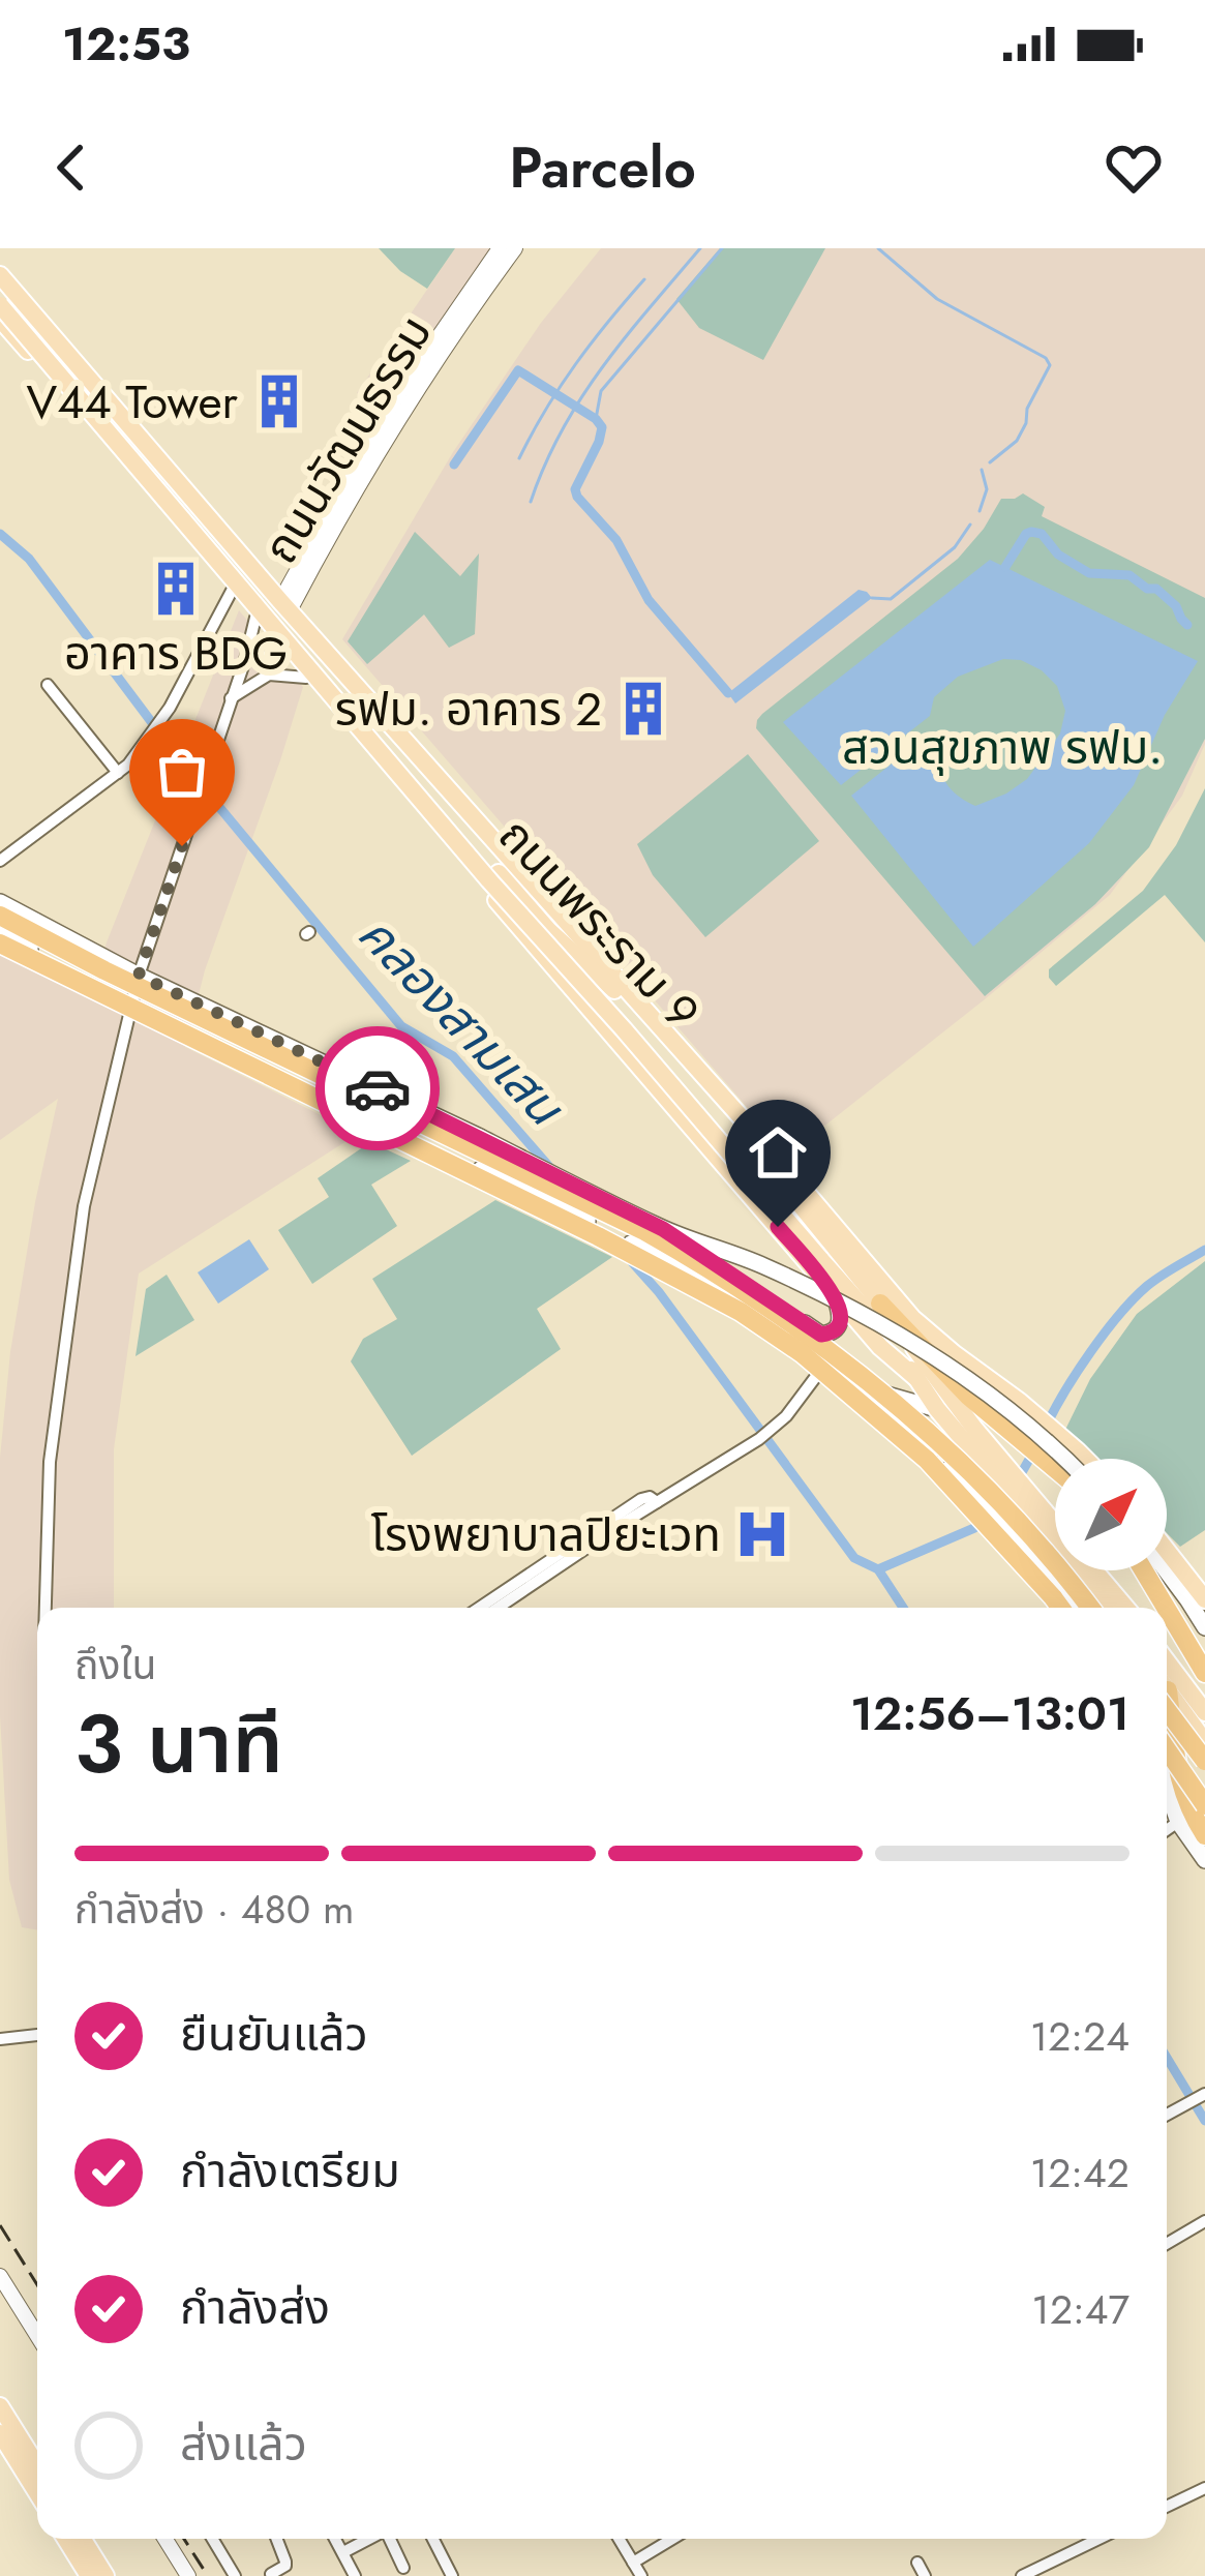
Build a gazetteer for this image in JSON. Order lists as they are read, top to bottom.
{
  "streets": {
    "main road": ["ถนนพระราม 9"],
    "street": ["ถนนวัฒนธรรม"]
  },
  "crossings": [
    ["ถนนวัฒนธรรม", "ถนนพระราม 9"]
  ],
  "water": ["คลองสามเสน"],
  "parks": ["สวนสุขภาพ รฟม."],
  "places": {
    "building": ["V44 Tower", "อาคาร BDG", "รฟม. อาคาร 2"],
    "hospital": ["โรงพยาบาลปิยะเวท"]
  },
  "north": "top right",
  "page": {
    "status": "12:53",
    "header": "Parcelo",
    "heading": ["3 นาที", "ถึงใน", "12:56–13:01"],
    "bar": "กำลังส่ง · 480 m",
    "list": [
      ["ยืนยันแล้ว", "12:24"],
      ["กำลังเตรียม", "12:42"],
      ["กำลังส่ง", "12:47"],
      "ส่งแล้ว"
    ]
  }
}
